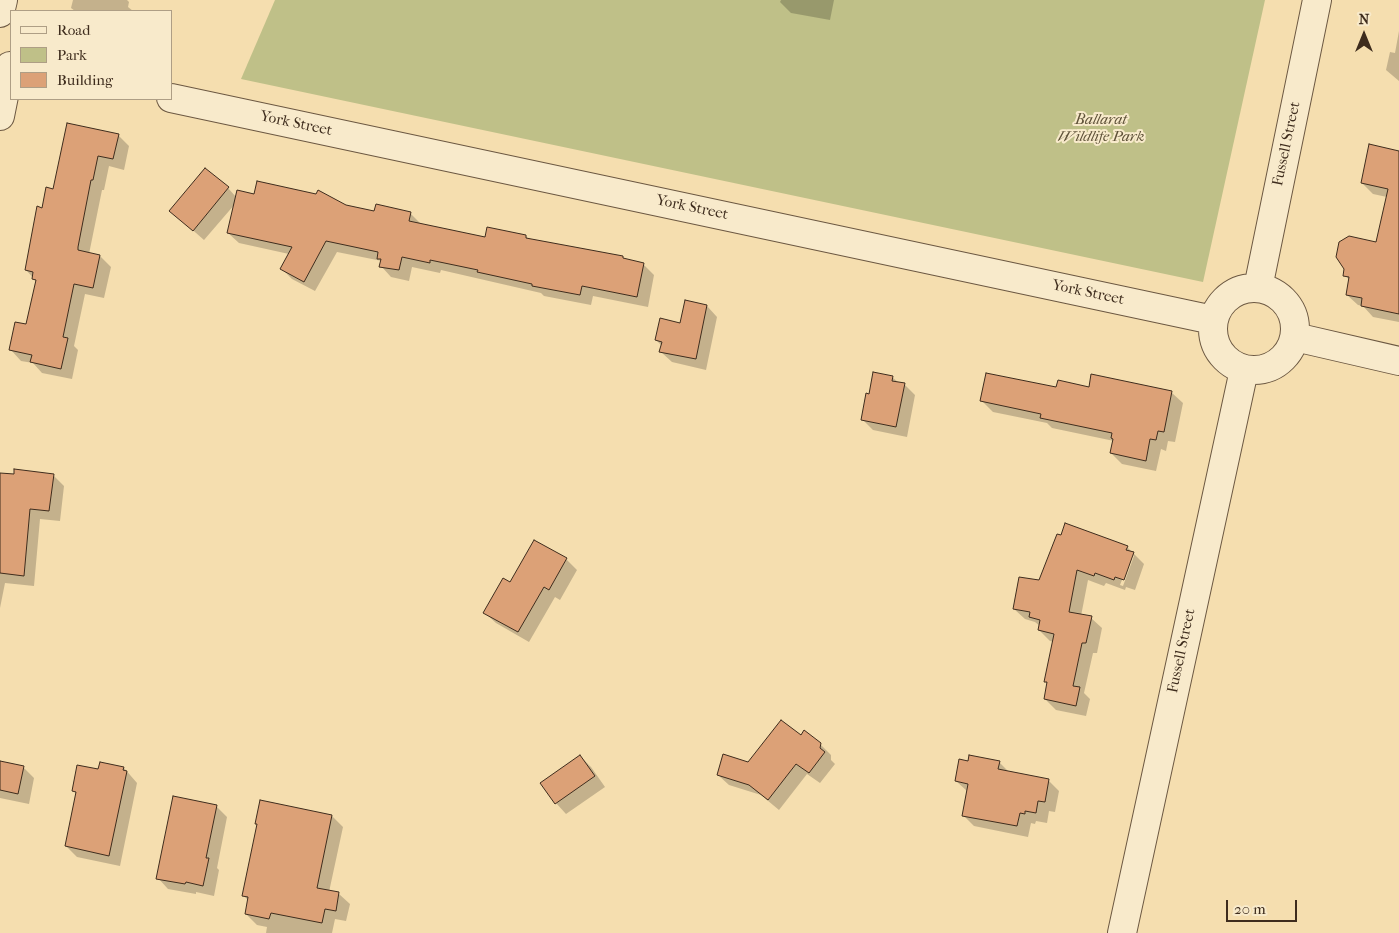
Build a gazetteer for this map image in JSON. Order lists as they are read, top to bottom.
{
  "streets": {
    "street": ["York Street", "Fussell Street"]
  },
  "crossings": [
    ["York Street", "Fussell Street"]
  ],
  "parks": ["Ballarat Wildlife Park"],
  "legend": ["Road", "Park", "Building"],
  "scale_bar": "20 m",
  "north": "top"
}
